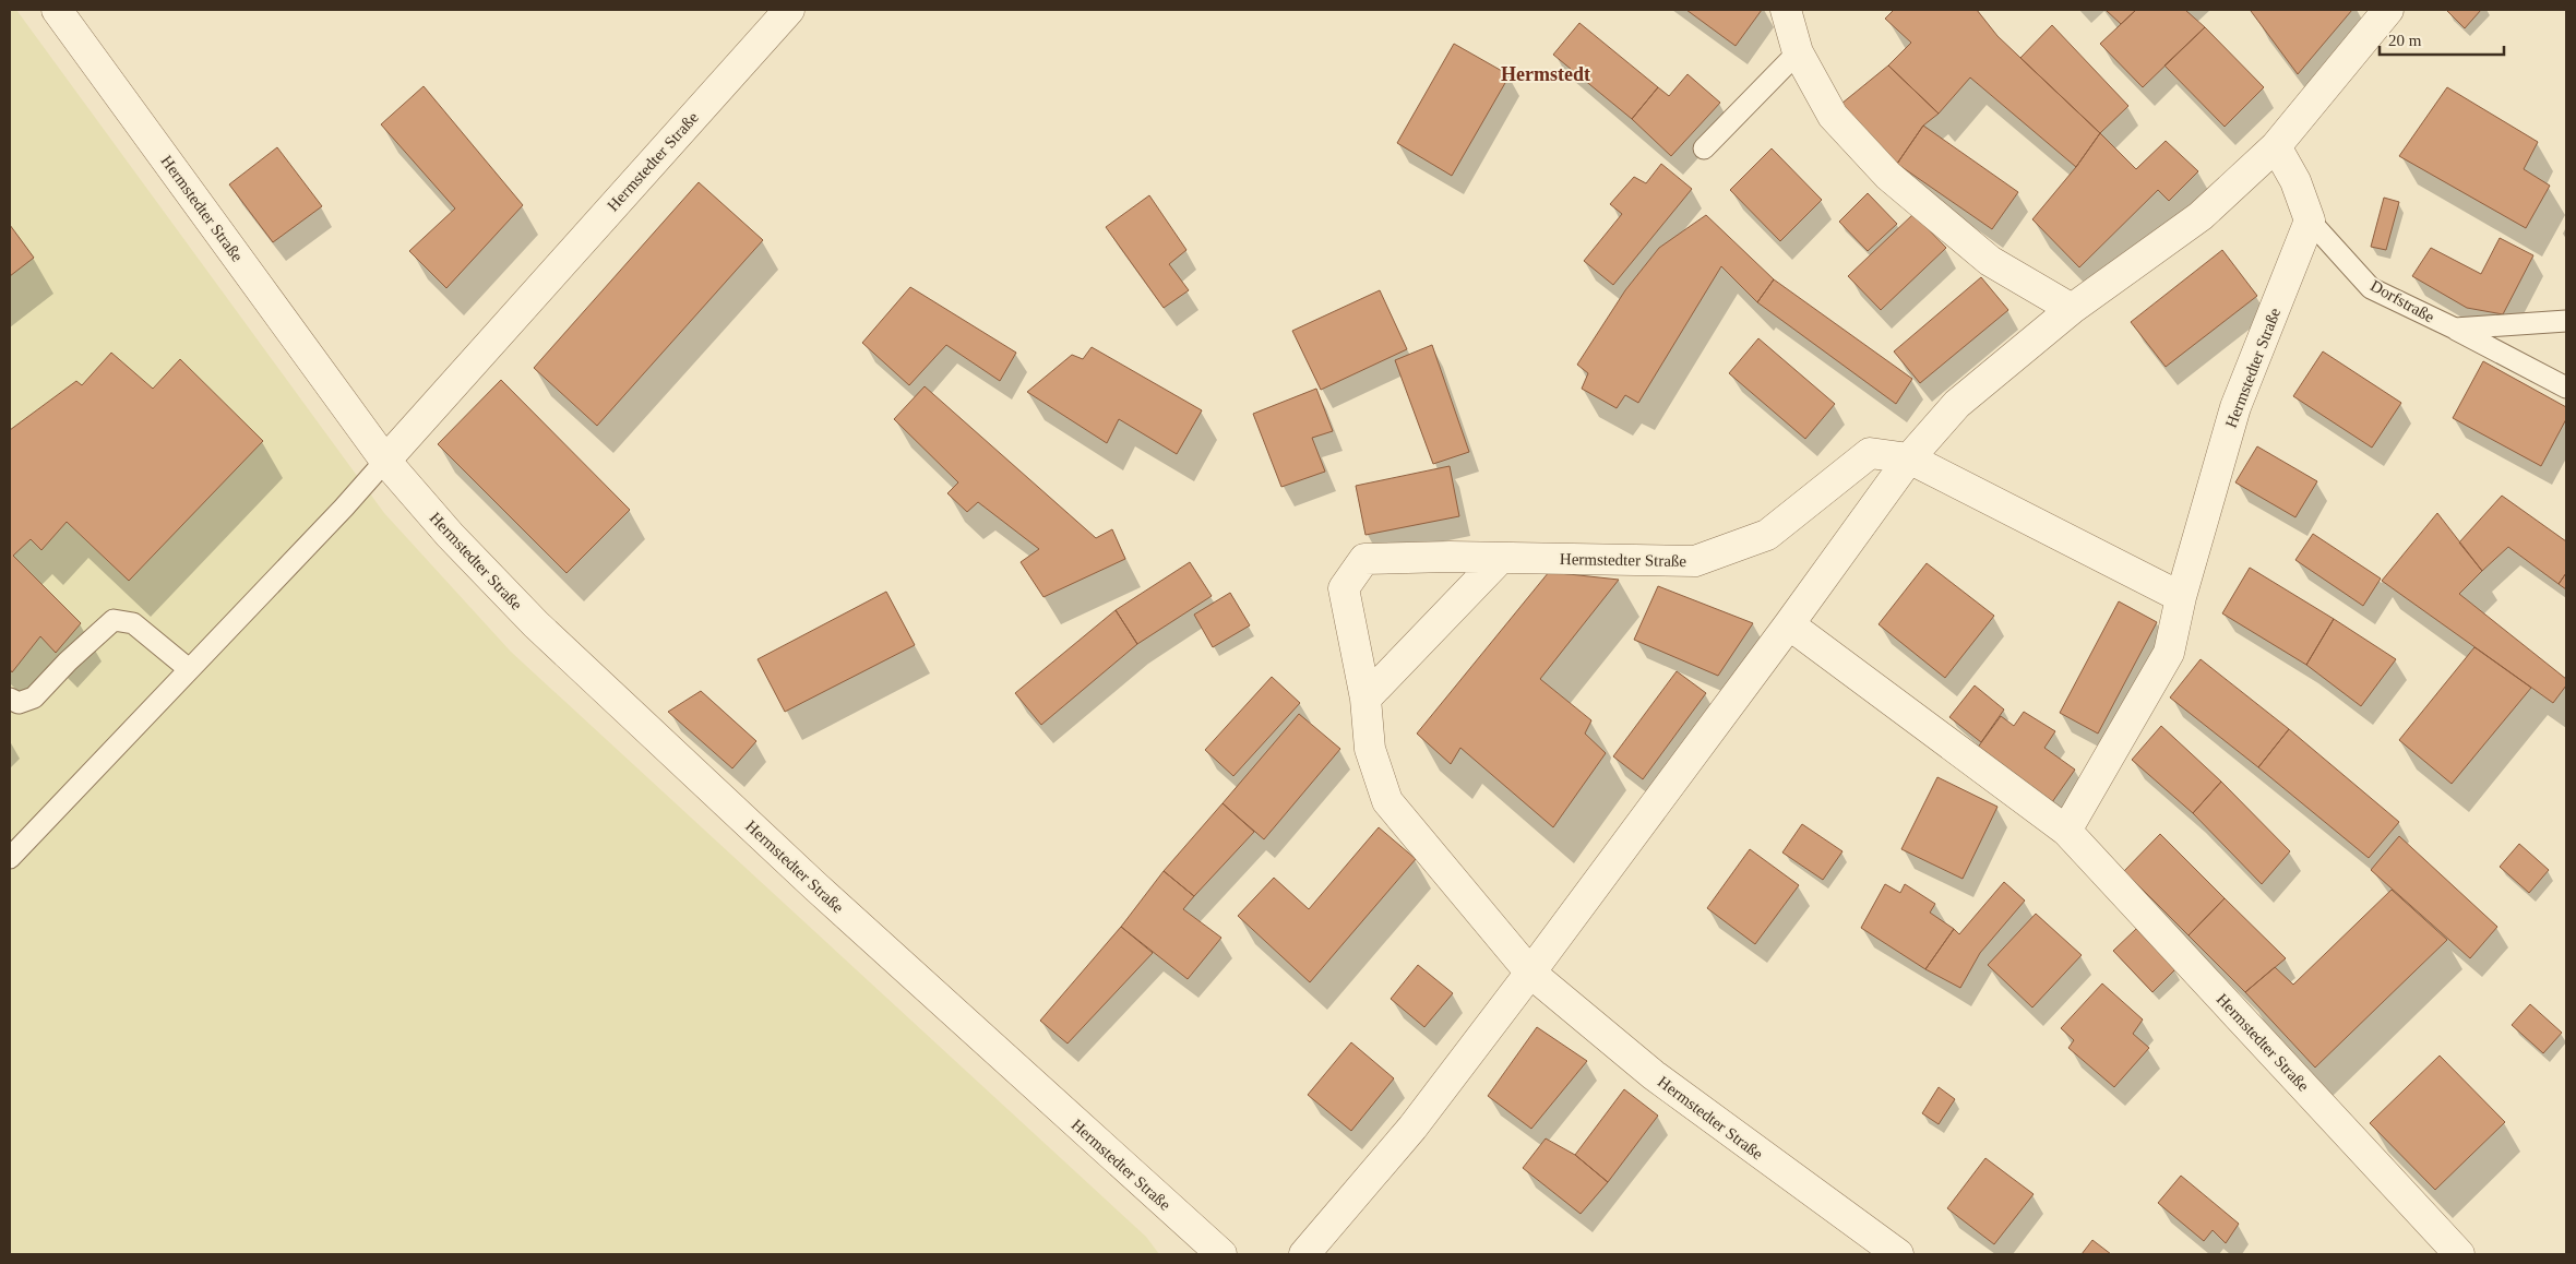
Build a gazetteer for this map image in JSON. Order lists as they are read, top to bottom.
{
  "streets": {
    "street": ["Hermstedter Straße"],
    "lane": ["Dorfstraße"]
  },
  "crossings": [
    ["Hermstedter Straße", "Dorfstraße"]
  ],
  "districts": ["Hermstedt"],
  "scale_bar": "20 m"
}
